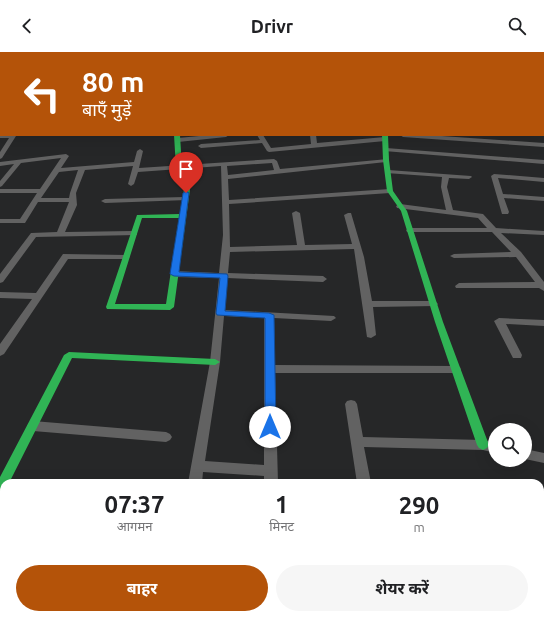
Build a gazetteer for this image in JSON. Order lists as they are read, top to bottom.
{
  "page": {
    "header": "Drivr",
    "turn": ["80 m", "बाएँ मुड़ें"],
    "eta": [
      "07:37",
      "आगमन",
      "1",
      "मिनट",
      "290",
      "m"
    ],
    "buttons": ["बाहर", "शेयर करें"]
  }
}
